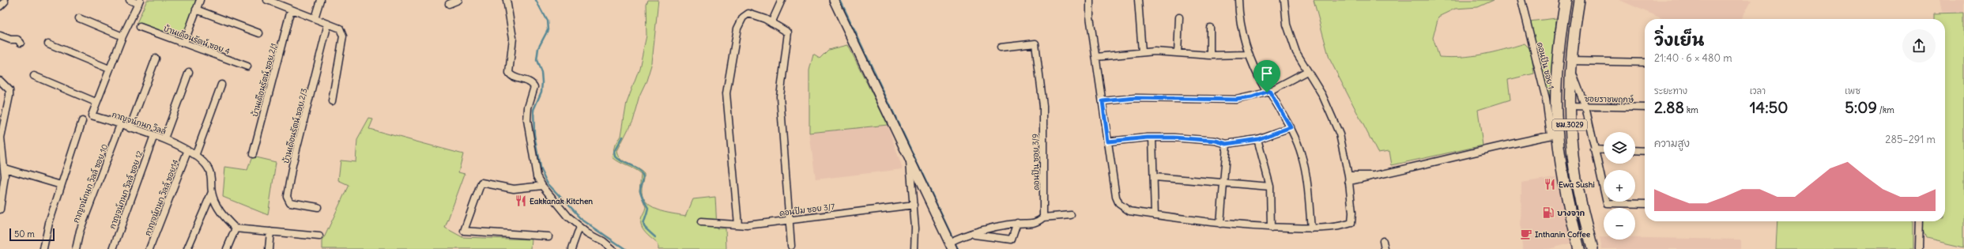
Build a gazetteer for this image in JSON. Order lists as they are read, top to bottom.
{
  "streets": {
    "main road": ["ชม.3029"],
    "street": [
      "บ้านเดือนรัตน์ ซอย 4",
      "ดอนปิน ซอย 1",
      "บ้านเดือนรัตน์ ซอย 2/1",
      "ซอยราชพฤกษ์",
      "กาญจน์กนก วิลล์",
      "บ้านเดือนรัตน์ ซอย 2/3",
      "ดอนปิน ซอย 3/9",
      "กาญจน์กนก วิลล์ ซอย 10",
      "กาญจน์กนก วิลล์ ซอย 12",
      "กาญจน์กนก วิลล์ ซอย14",
      "ดอนปิม ซอย 3/7"
    ]
  },
  "crossings": [
    ["ดอนปิน ซอย 1", "ชม.3029"],
    ["ซอยราชพฤกษ์", "ชม.3029"],
    ["กาญจน์กนก วิลล์", "กาญจน์กนก วิลล์ ซอย 10"],
    ["กาญจน์กนก วิลล์", "กาญจน์กนก วิลล์ ซอย 12"],
    ["กาญจน์กนก วิลล์", "กาญจน์กนก วิลล์ ซอย14"]
  ],
  "places": {
    "restaurant": ["Ewa Sushi", "Eakkanak Kitchen"],
    "fuel station": ["บางจาก"],
    "cafe": ["Inthanin Coffee"]
  },
  "scale_bar": "50 m",
  "page": {
    "heading": ["วิ่งเย็น", "21:40 · 6 × 480 m"],
    "stats": [
      ["ระยะทาง", "2.88 km"],
      ["เวลา", "14:50"],
      ["เพซ", "5:09 /km"]
    ],
    "chart": ["ความสูง", "285–291 m"],
    "map_buttons": ["+", "−"],
    "scale": "50 m"
  }
}
